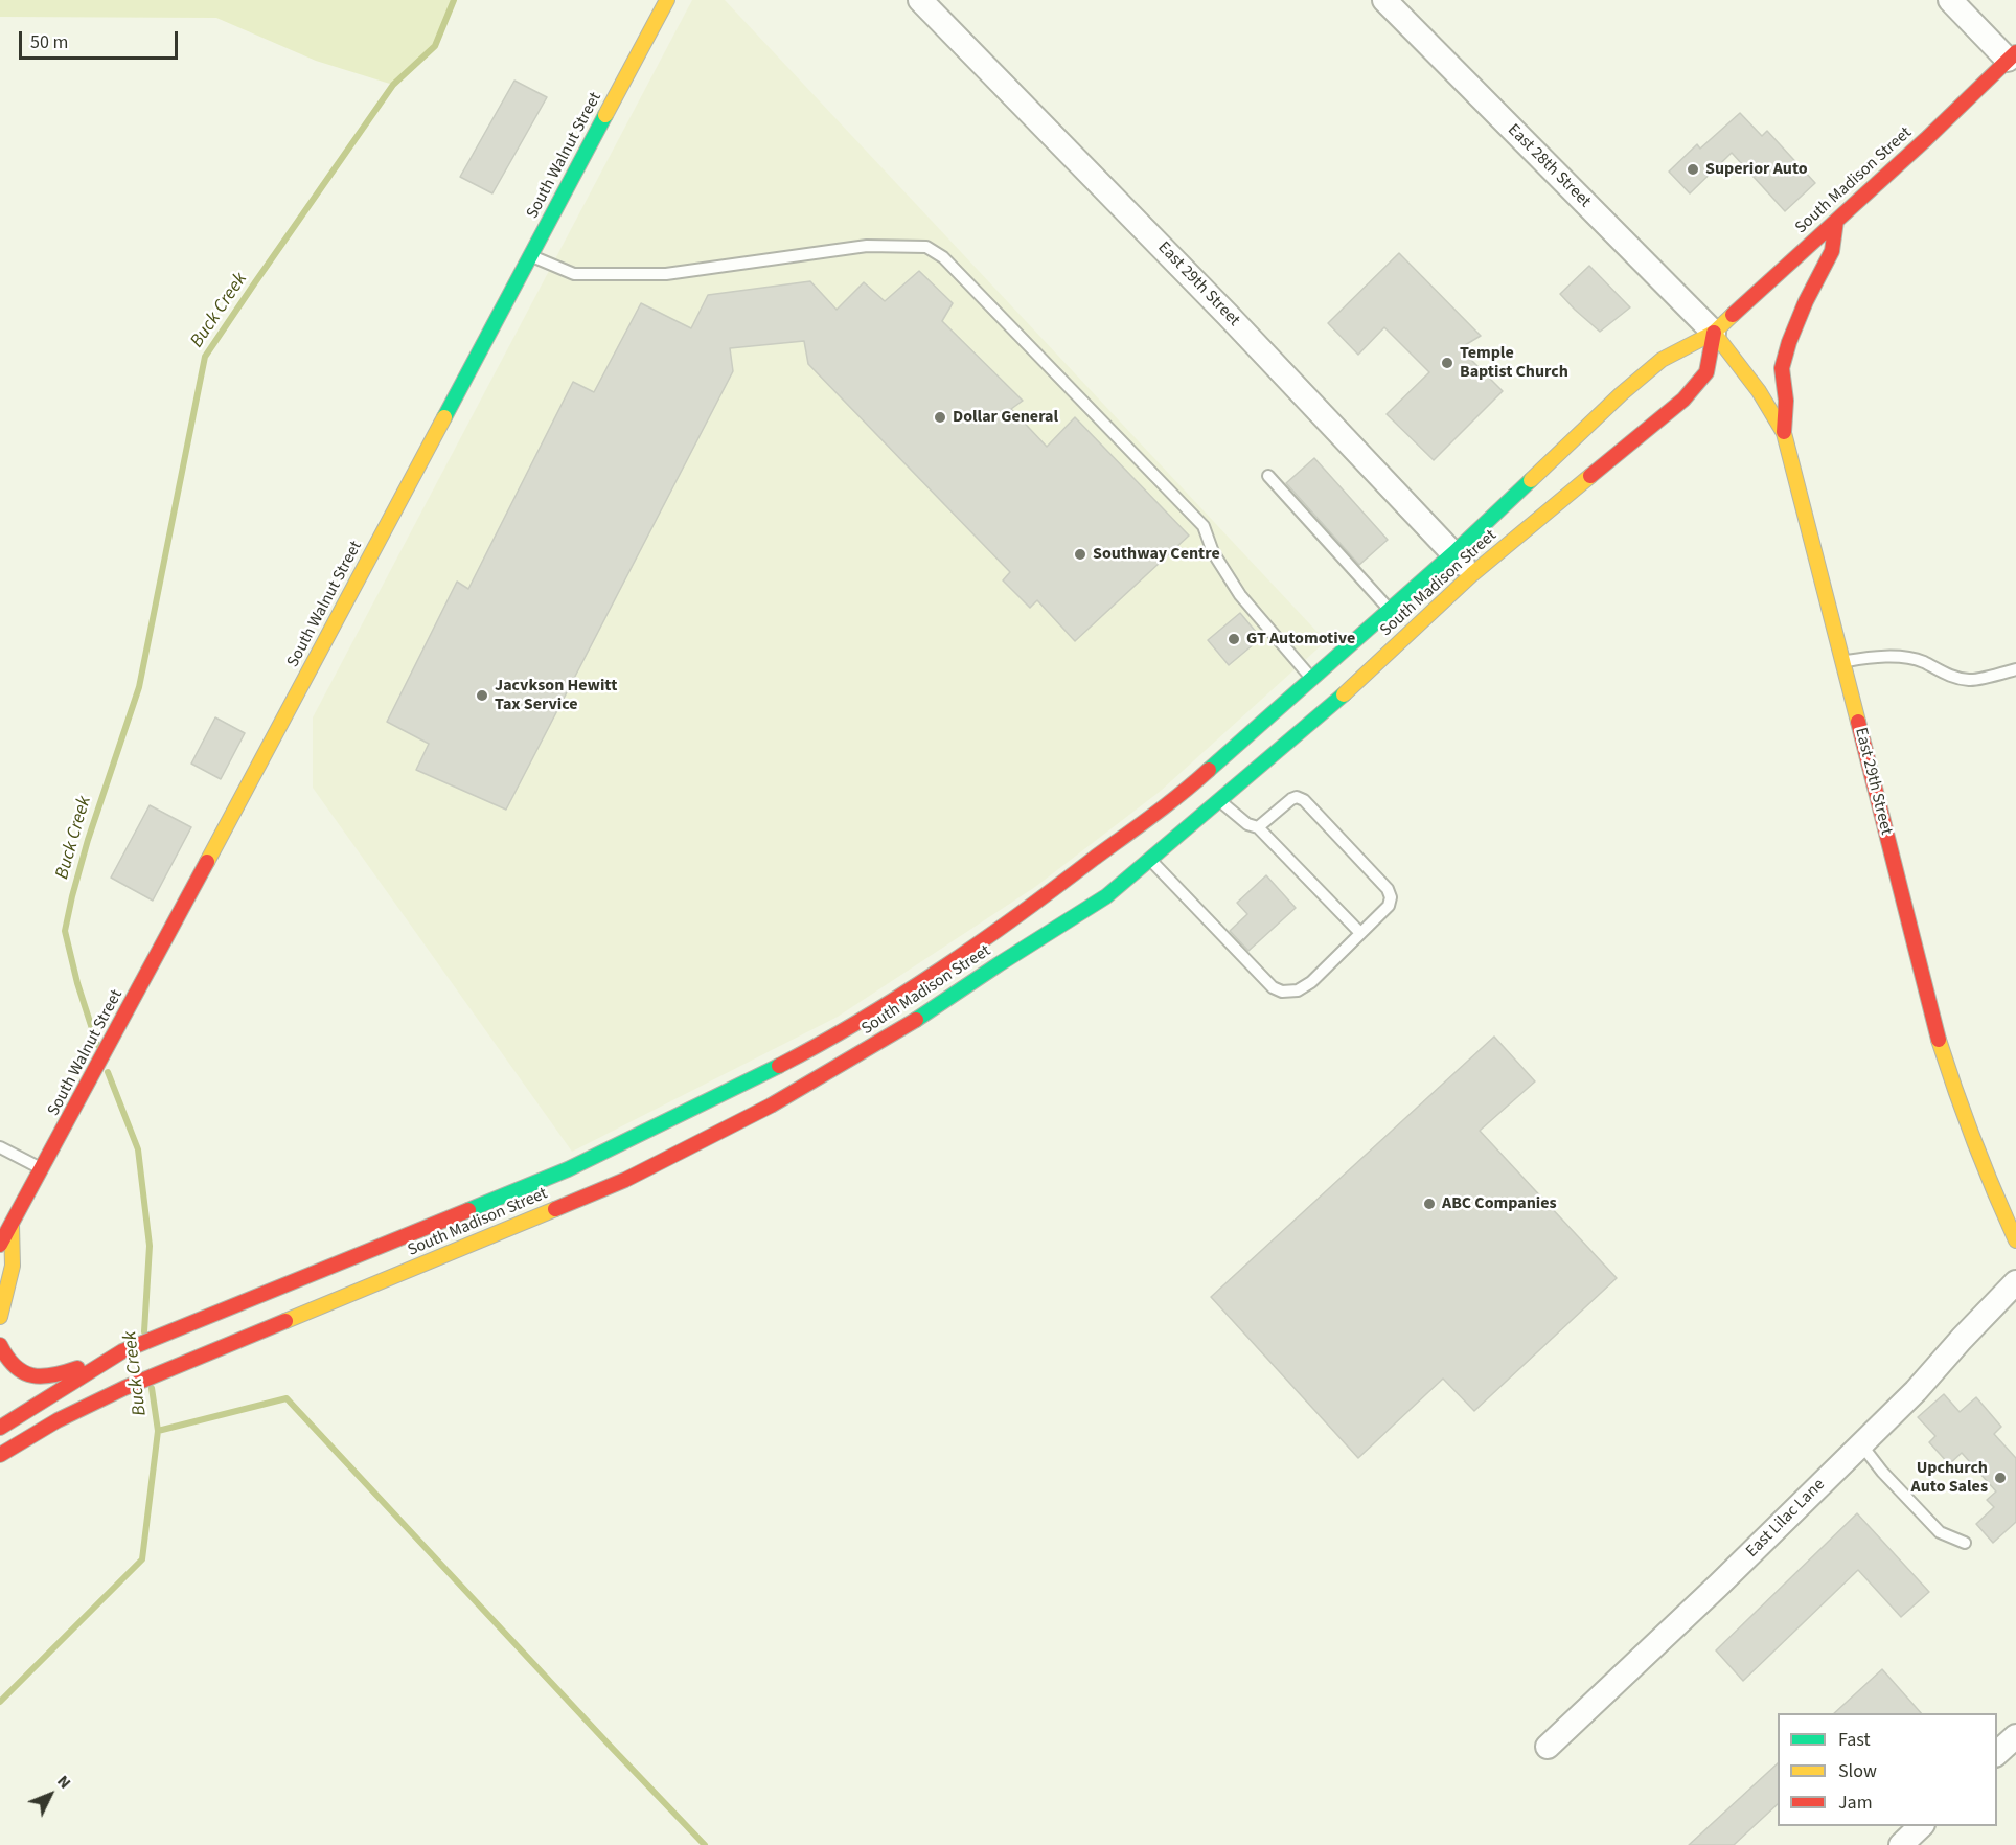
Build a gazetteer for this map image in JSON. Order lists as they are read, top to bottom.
{
  "streets": {
    "main road": ["South Walnut Street", "South Madison Street", "East 29th Street"],
    "street": ["East 28th Street", "East Lilac Lane"]
  },
  "crossings": [
    ["East 28th Street", "South Madison Street"],
    ["East 28th Street", "East 29th Street"],
    ["South Madison Street", "East 29th Street"]
  ],
  "water": ["Buck Creek"],
  "places": [
    "Superior Auto",
    "Temple Baptist Church",
    "Dollar General",
    "Southway Centre",
    "GT Automotive",
    "Jacvkson Hewitt Tax Service",
    "ABC Companies",
    "Upchurch Auto Sales"
  ],
  "legend": ["Fast", "Slow", "Jam"],
  "scale_bar": "50 m",
  "north": "top right"
}
